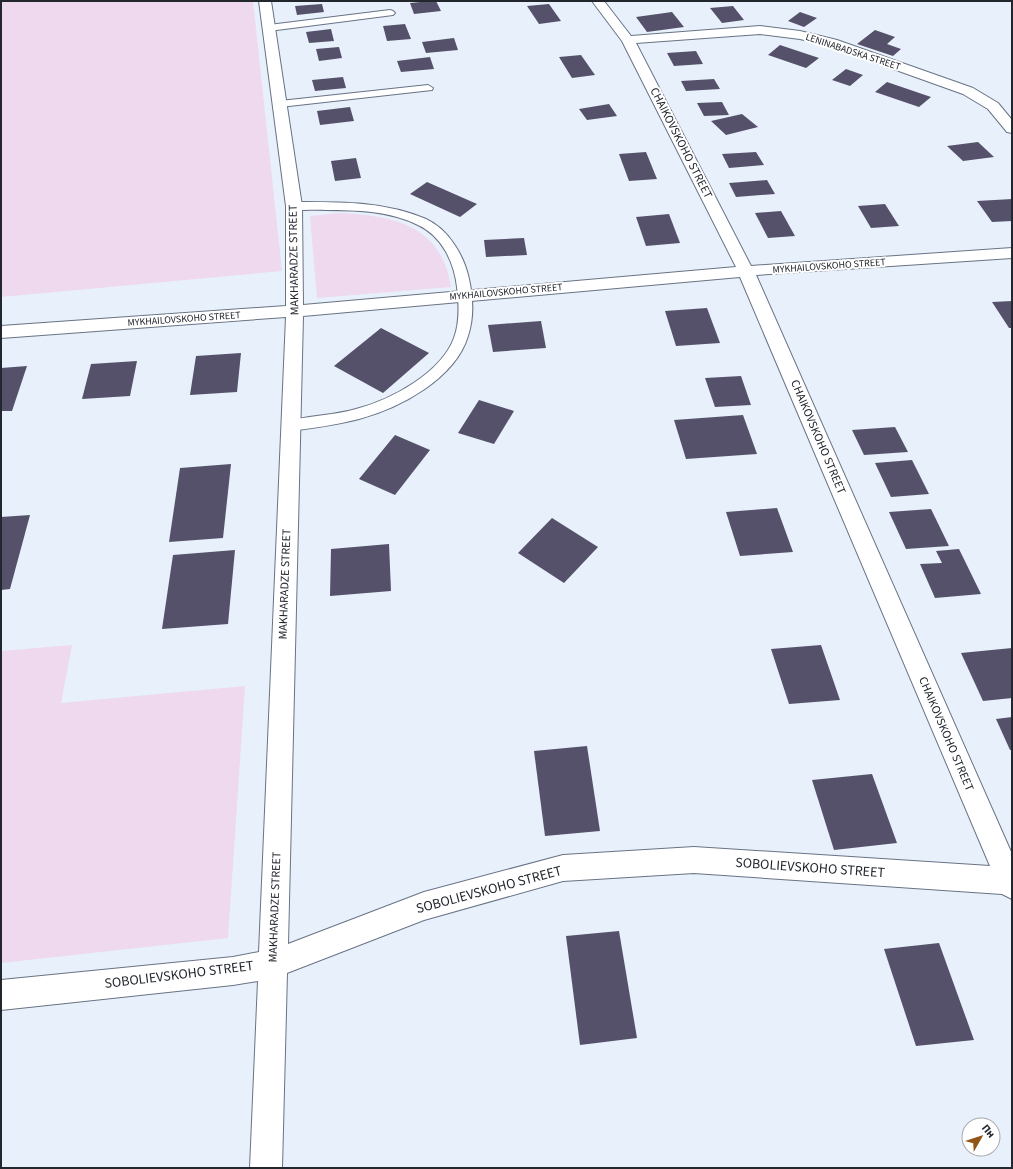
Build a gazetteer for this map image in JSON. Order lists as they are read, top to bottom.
{
  "streets": {
    "street": [
      "LENINABADSKA STREET",
      "CHAIKOVSKOHO STREET",
      "MAKHARADZE STREET",
      "MYKHAILOVSKOHO STREET",
      "SOBOLIEVSKOHO STREET"
    ]
  },
  "crossings": [
    ["LENINABADSKA STREET", "CHAIKOVSKOHO STREET"],
    ["CHAIKOVSKOHO STREET", "MYKHAILOVSKOHO STREET"],
    ["CHAIKOVSKOHO STREET", "SOBOLIEVSKOHO STREET"],
    ["MAKHARADZE STREET", "MYKHAILOVSKOHO STREET"],
    ["MAKHARADZE STREET", "SOBOLIEVSKOHO STREET"]
  ],
  "north": "top right"
}
